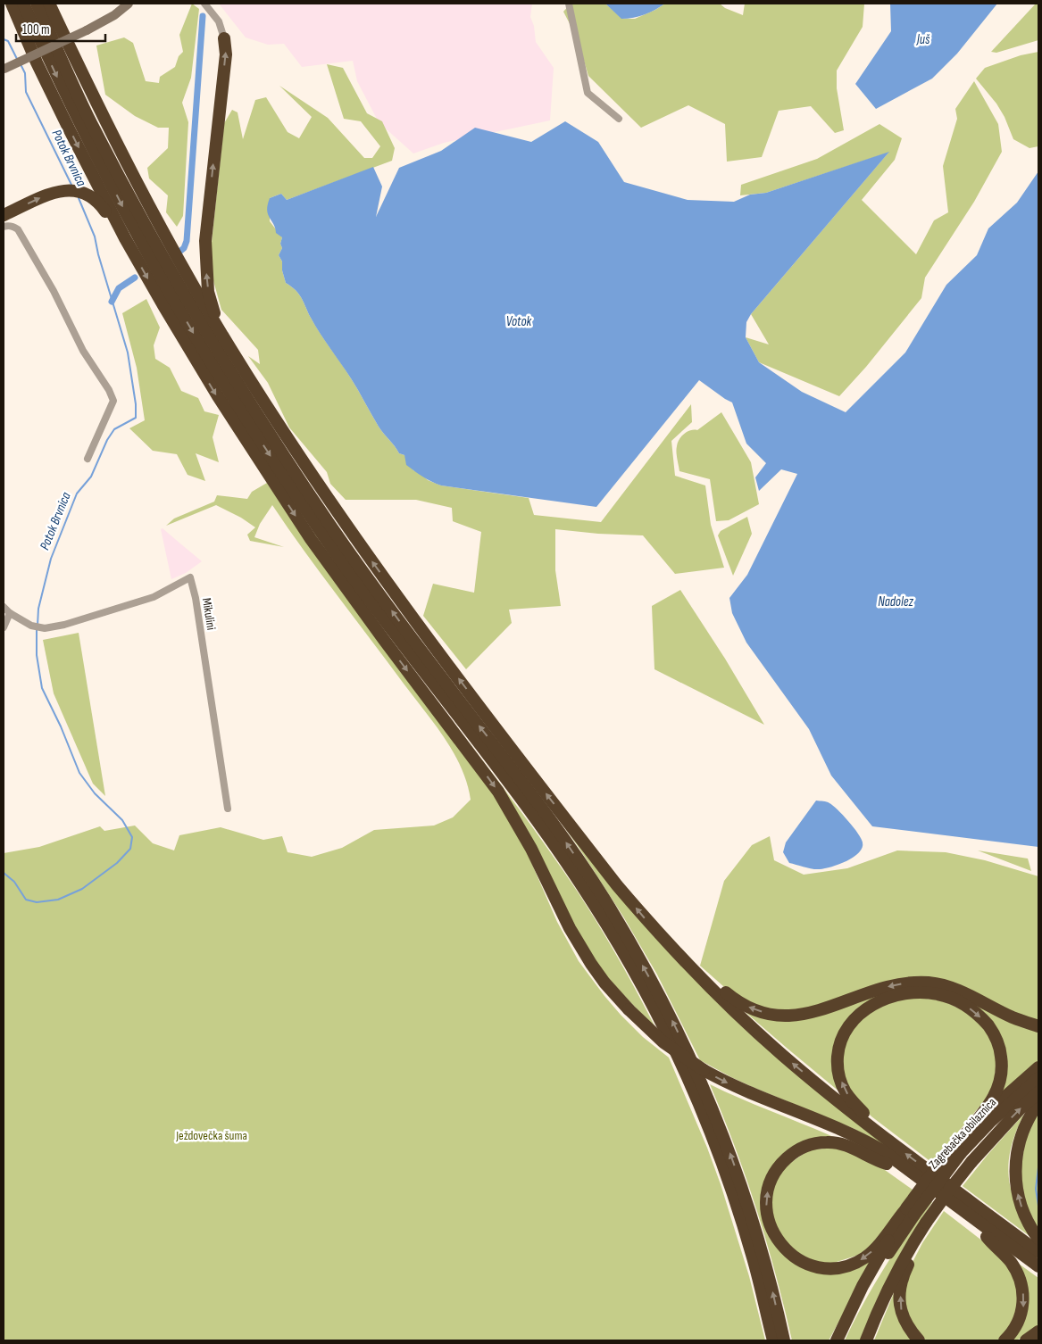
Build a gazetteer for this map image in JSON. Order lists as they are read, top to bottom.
{
  "streets": {
    "highway": ["Zagrebačka obilaznica"],
    "street": ["Mikulini"]
  },
  "water": [
    "Juš",
    "Potok Brvnica",
    "Votok",
    "Nadolez"
  ],
  "parks": ["Ježdovečka šuma"],
  "scale_bar": "100 m"
}
